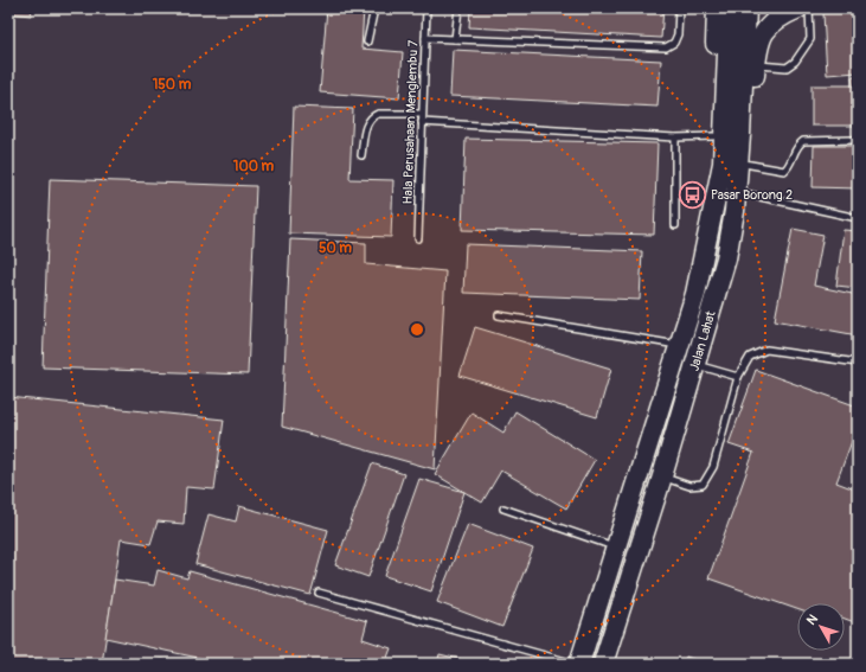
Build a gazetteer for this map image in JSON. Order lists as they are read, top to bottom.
{
  "streets": {
    "main road": ["Jalan Lahat"],
    "lane": ["Hala Perusahaan Menglembu 7"]
  },
  "places": {
    "bus stop": ["Pasar Borong 2"]
  },
  "north": "top left",
  "rings": ["150 m", "100 m", "50 m"]
}
